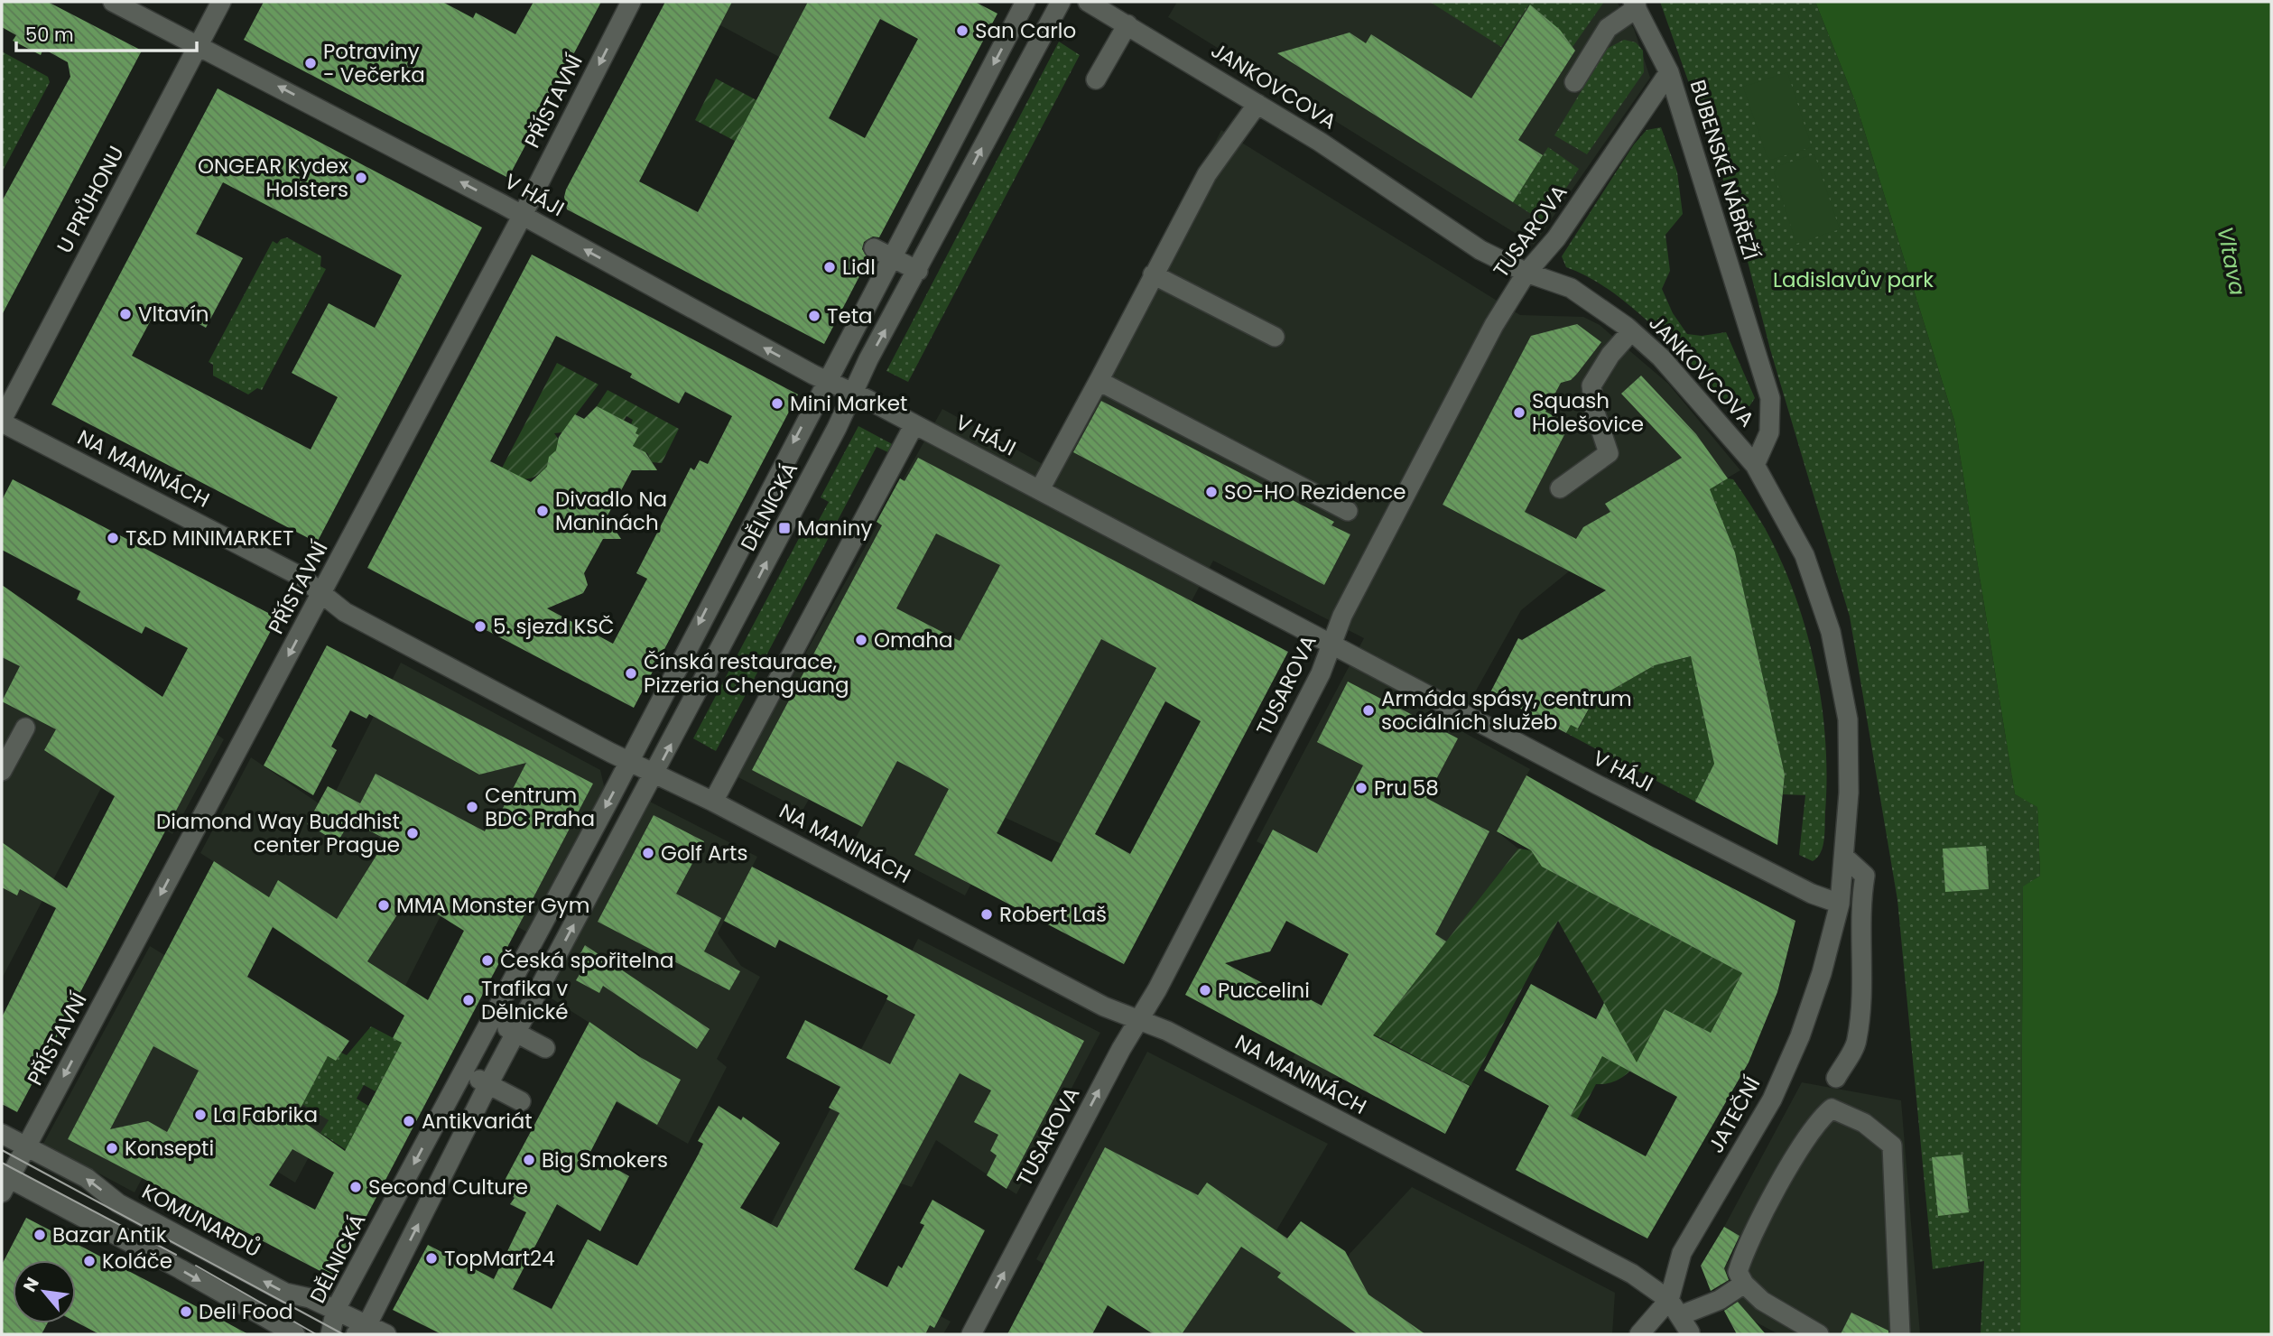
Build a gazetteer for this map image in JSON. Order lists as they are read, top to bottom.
{
  "streets": {
    "street": [
      "JANKOVCOVA",
      "PŘÍSTAVNÍ",
      "BUBENSKÉ NÁBŘEŽÍ",
      "V HÁJI",
      "U PRŮHONU",
      "TUSAROVA",
      "NA MANINÁCH",
      "DĚLNICKÁ",
      "JATEČNÍ",
      "KOMUNARDŮ"
    ]
  },
  "crossings": [
    ["JANKOVCOVA", "BUBENSKÉ NÁBŘEŽÍ"],
    ["JANKOVCOVA", "V HÁJI"],
    ["JANKOVCOVA", "TUSAROVA"],
    ["JANKOVCOVA", "JATEČNÍ"],
    ["PŘÍSTAVNÍ", "V HÁJI"],
    ["PŘÍSTAVNÍ", "NA MANINÁCH"],
    ["PŘÍSTAVNÍ", "KOMUNARDŮ"],
    ["BUBENSKÉ NÁBŘEŽÍ", "TUSAROVA"],
    ["V HÁJI", "U PRŮHONU"],
    ["V HÁJI", "TUSAROVA"],
    ["V HÁJI", "DĚLNICKÁ"],
    ["V HÁJI", "JATEČNÍ"],
    ["U PRŮHONU", "NA MANINÁCH"],
    ["TUSAROVA", "NA MANINÁCH"],
    ["NA MANINÁCH", "DĚLNICKÁ"],
    ["NA MANINÁCH", "JATEČNÍ"],
    ["DĚLNICKÁ", "KOMUNARDŮ"]
  ],
  "one_way": ["PŘÍSTAVNÍ", "V HÁJI"],
  "water": ["Vltava"],
  "parks": ["Ladislavův park"],
  "places": {
    "other": [
      "San Carlo",
      "Potraviny - Večerka",
      "ONGEAR Kydex Holsters",
      "Lidl",
      "Vltavín",
      "Teta",
      "Mini Market",
      "Squash Holešovice",
      "SO-HO Rezidence",
      "Divadlo Na Maninách",
      "T&D MINIMARKET",
      "5. sjezd KSČ",
      "Omaha",
      "Čínská restaurace, Pizzeria Chenguang",
      "Armáda spásy, centrum sociálních služeb",
      "Pru 58",
      "Centrum BDC Praha",
      "Diamond Way Buddhist center Prague",
      "Golf Arts",
      "MMA Monster Gym",
      "Robert Laš",
      "Česká spořitelna",
      "Puccelini",
      "Trafika v Dělnické",
      "La Fabrika",
      "Antikvariát",
      "Konsepti",
      "Big Smokers",
      "Second Culture",
      "Bazar Antik",
      "TopMart24",
      "Koláče",
      "Deli Food"
    ],
    "transit": ["Maniny"]
  },
  "scale_bar": "50 m",
  "north": "top left"
}
